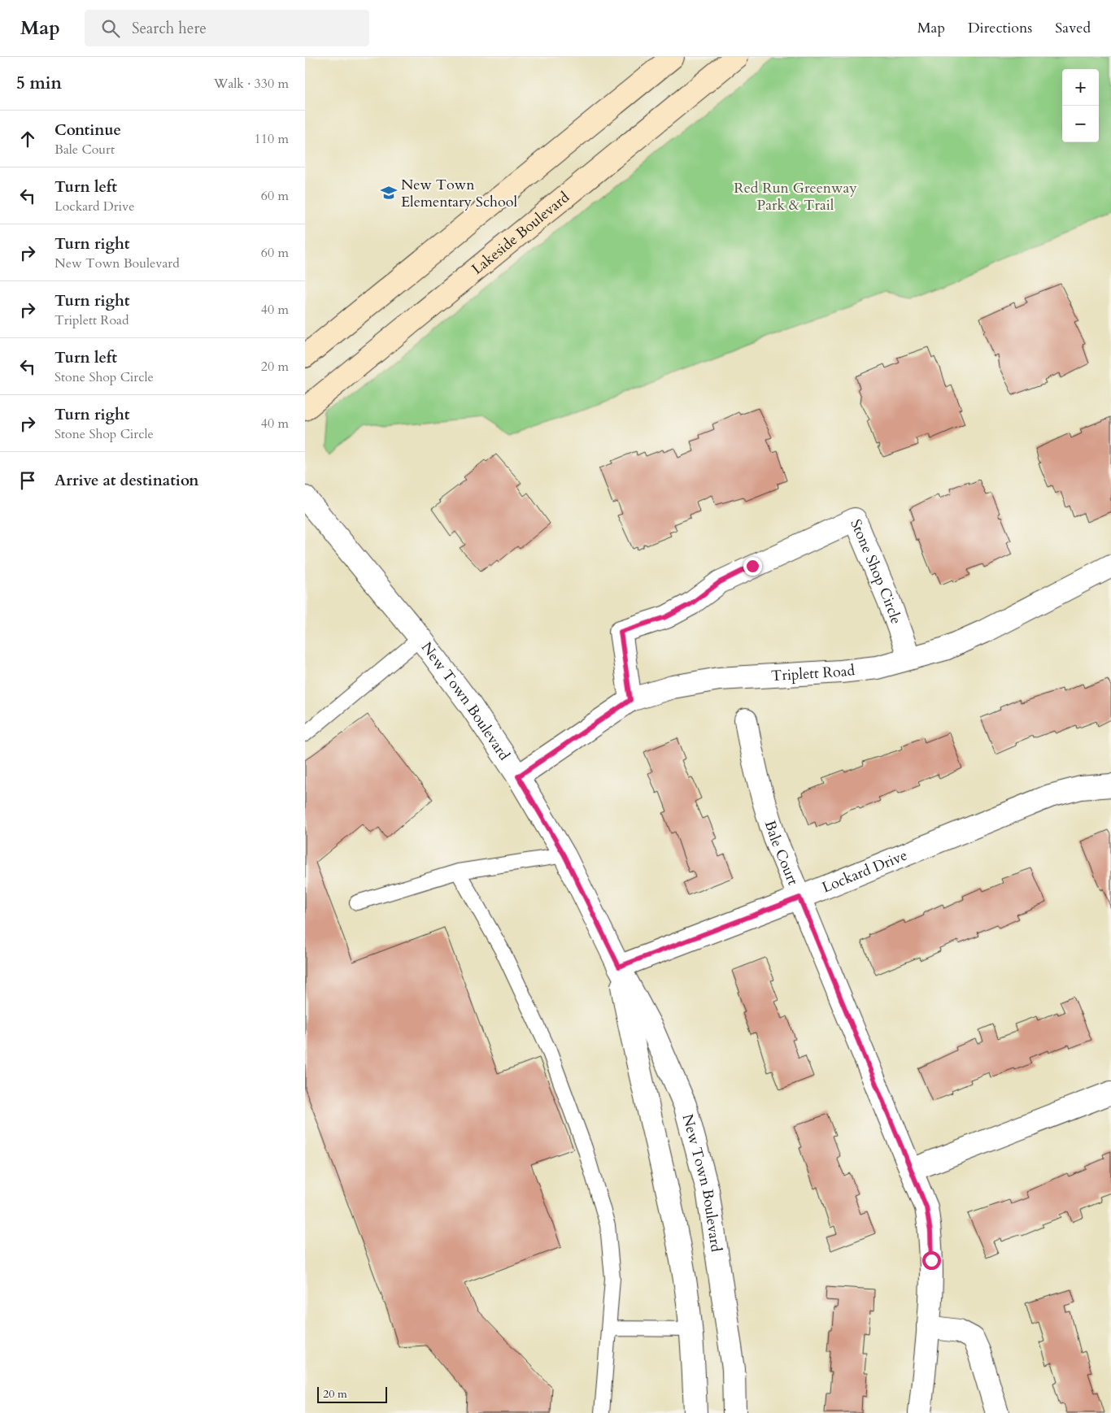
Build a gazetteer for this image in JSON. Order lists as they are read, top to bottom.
{
  "streets": {
    "main road": ["Lakeside Boulevard"],
    "street": [
      "Stone Shop Circle",
      "Triplett Road",
      "New Town Boulevard",
      "Bale Court",
      "Lockard Drive"
    ]
  },
  "crossings": [
    ["Stone Shop Circle", "Triplett Road"],
    ["Triplett Road", "New Town Boulevard"],
    ["New Town Boulevard", "Lockard Drive"],
    ["Bale Court", "Lockard Drive"]
  ],
  "parks": ["Red Run Greenway Park & Trail"],
  "places": {
    "school or university": ["New Town Elementary School"]
  },
  "scale_bar": "20 m",
  "page": {
    "header": "Map",
    "search": "Search here",
    "nav": ["Map", "Directions", "Saved"],
    "heading": ["5 min", "Walk · 330 m"],
    "map_buttons": ["+", "−"],
    "list": [
      ["Continue", "Bale Court", "110 m"],
      ["Turn left", "Lockard Drive", "60 m"],
      ["Turn right", "New Town Boulevard", "60 m"],
      ["Turn right", "Triplett Road", "40 m"],
      ["Turn left", "Stone Shop Circle", "20 m"],
      ["Turn right", "Stone Shop Circle", "40 m"],
      "Arrive at destination"
    ],
    "scale": "20 m"
  }
}
